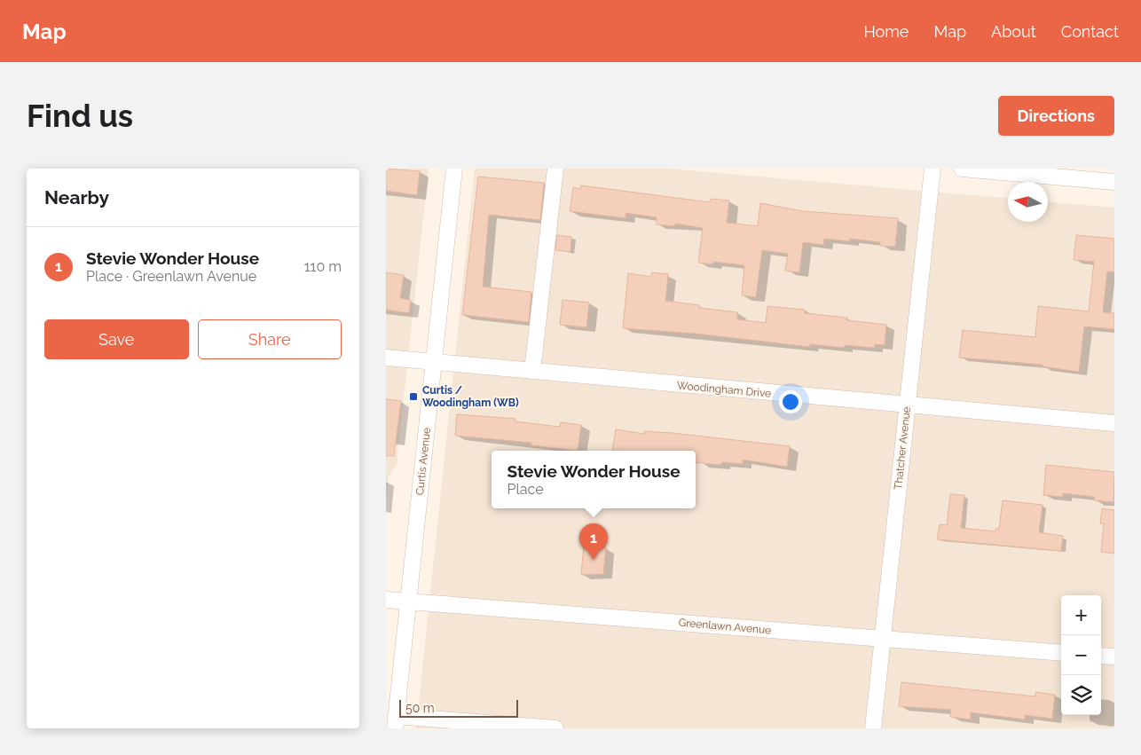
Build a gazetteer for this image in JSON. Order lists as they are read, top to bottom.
{
  "streets": {
    "street": [
      "Woodingham Drive",
      "Thatcher Avenue",
      "Curtis Avenue",
      "Greenlawn Avenue"
    ]
  },
  "crossings": [
    ["Woodingham Drive", "Thatcher Avenue"],
    ["Woodingham Drive", "Curtis Avenue"],
    ["Thatcher Avenue", "Greenlawn Avenue"],
    ["Curtis Avenue", "Greenlawn Avenue"]
  ],
  "places": {
    "transit": ["Curtis / Woodingham (WB)"]
  },
  "scale_bar": "50 m",
  "north": "left",
  "page": {
    "header": "Map",
    "nav": [
      "Home",
      "Map",
      "About",
      "Contact"
    ],
    "buttons": [
      "Directions",
      ["Save", "Share"]
    ],
    "title": "Find us",
    "heading": "Nearby",
    "list": [
      {
        "mark": "1",
        "name": "Stevie Wonder House",
        "note": "Place · Greenlawn Avenue",
        "value": "110 m"
      }
    ],
    "popup": ["Stevie Wonder House", "Place"],
    "pins": "1",
    "map_buttons": ["+", "−"],
    "scale": "50 m"
  }
}
